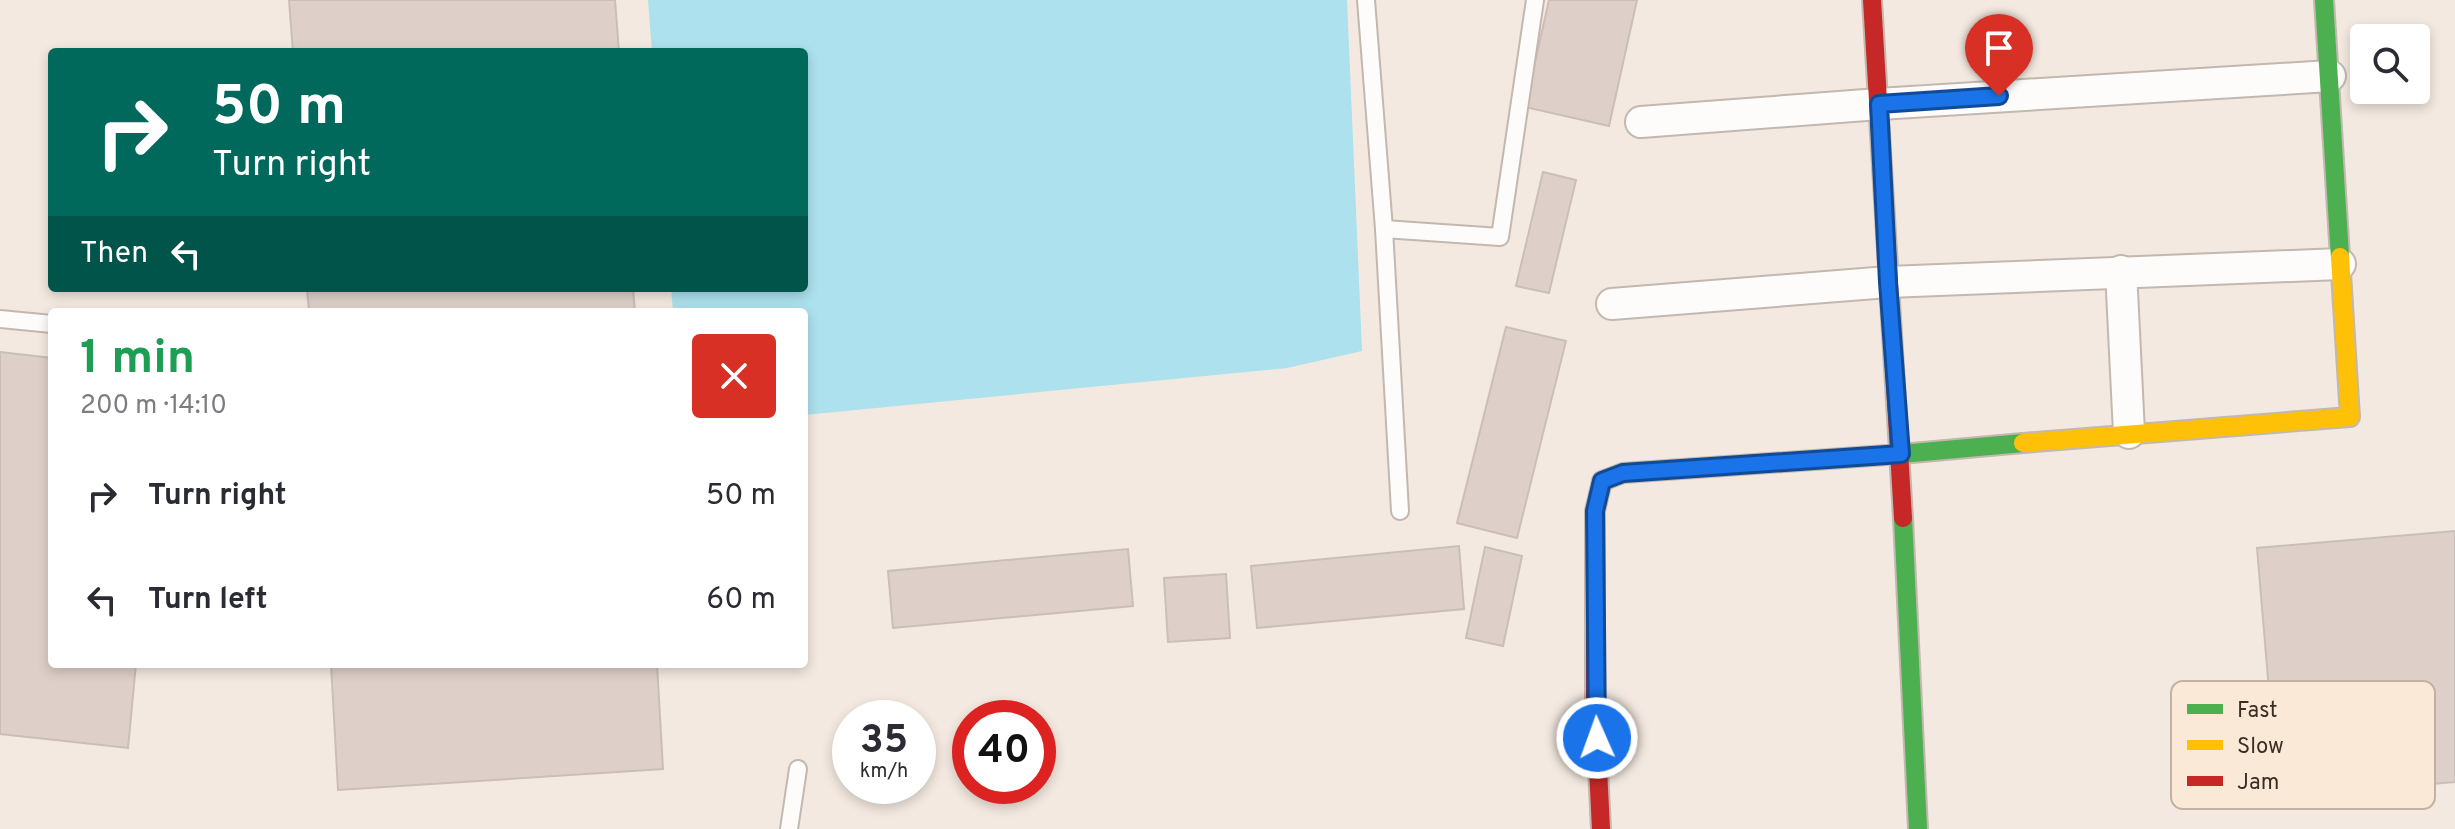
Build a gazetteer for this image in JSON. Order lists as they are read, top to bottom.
{
  "legend": ["Fast", "Slow", "Jam"],
  "page": {
    "turn": ["50 m", "Turn right"],
    "then": "Then",
    "heading": ["1 min", "200 m · 14:10"],
    "list": [
      {
        "name": "Turn right",
        "value": "50 m"
      },
      {
        "name": "Turn left",
        "value": "60 m"
      }
    ],
    "speed": "35 km/h",
    "limit": "40"
  }
}
